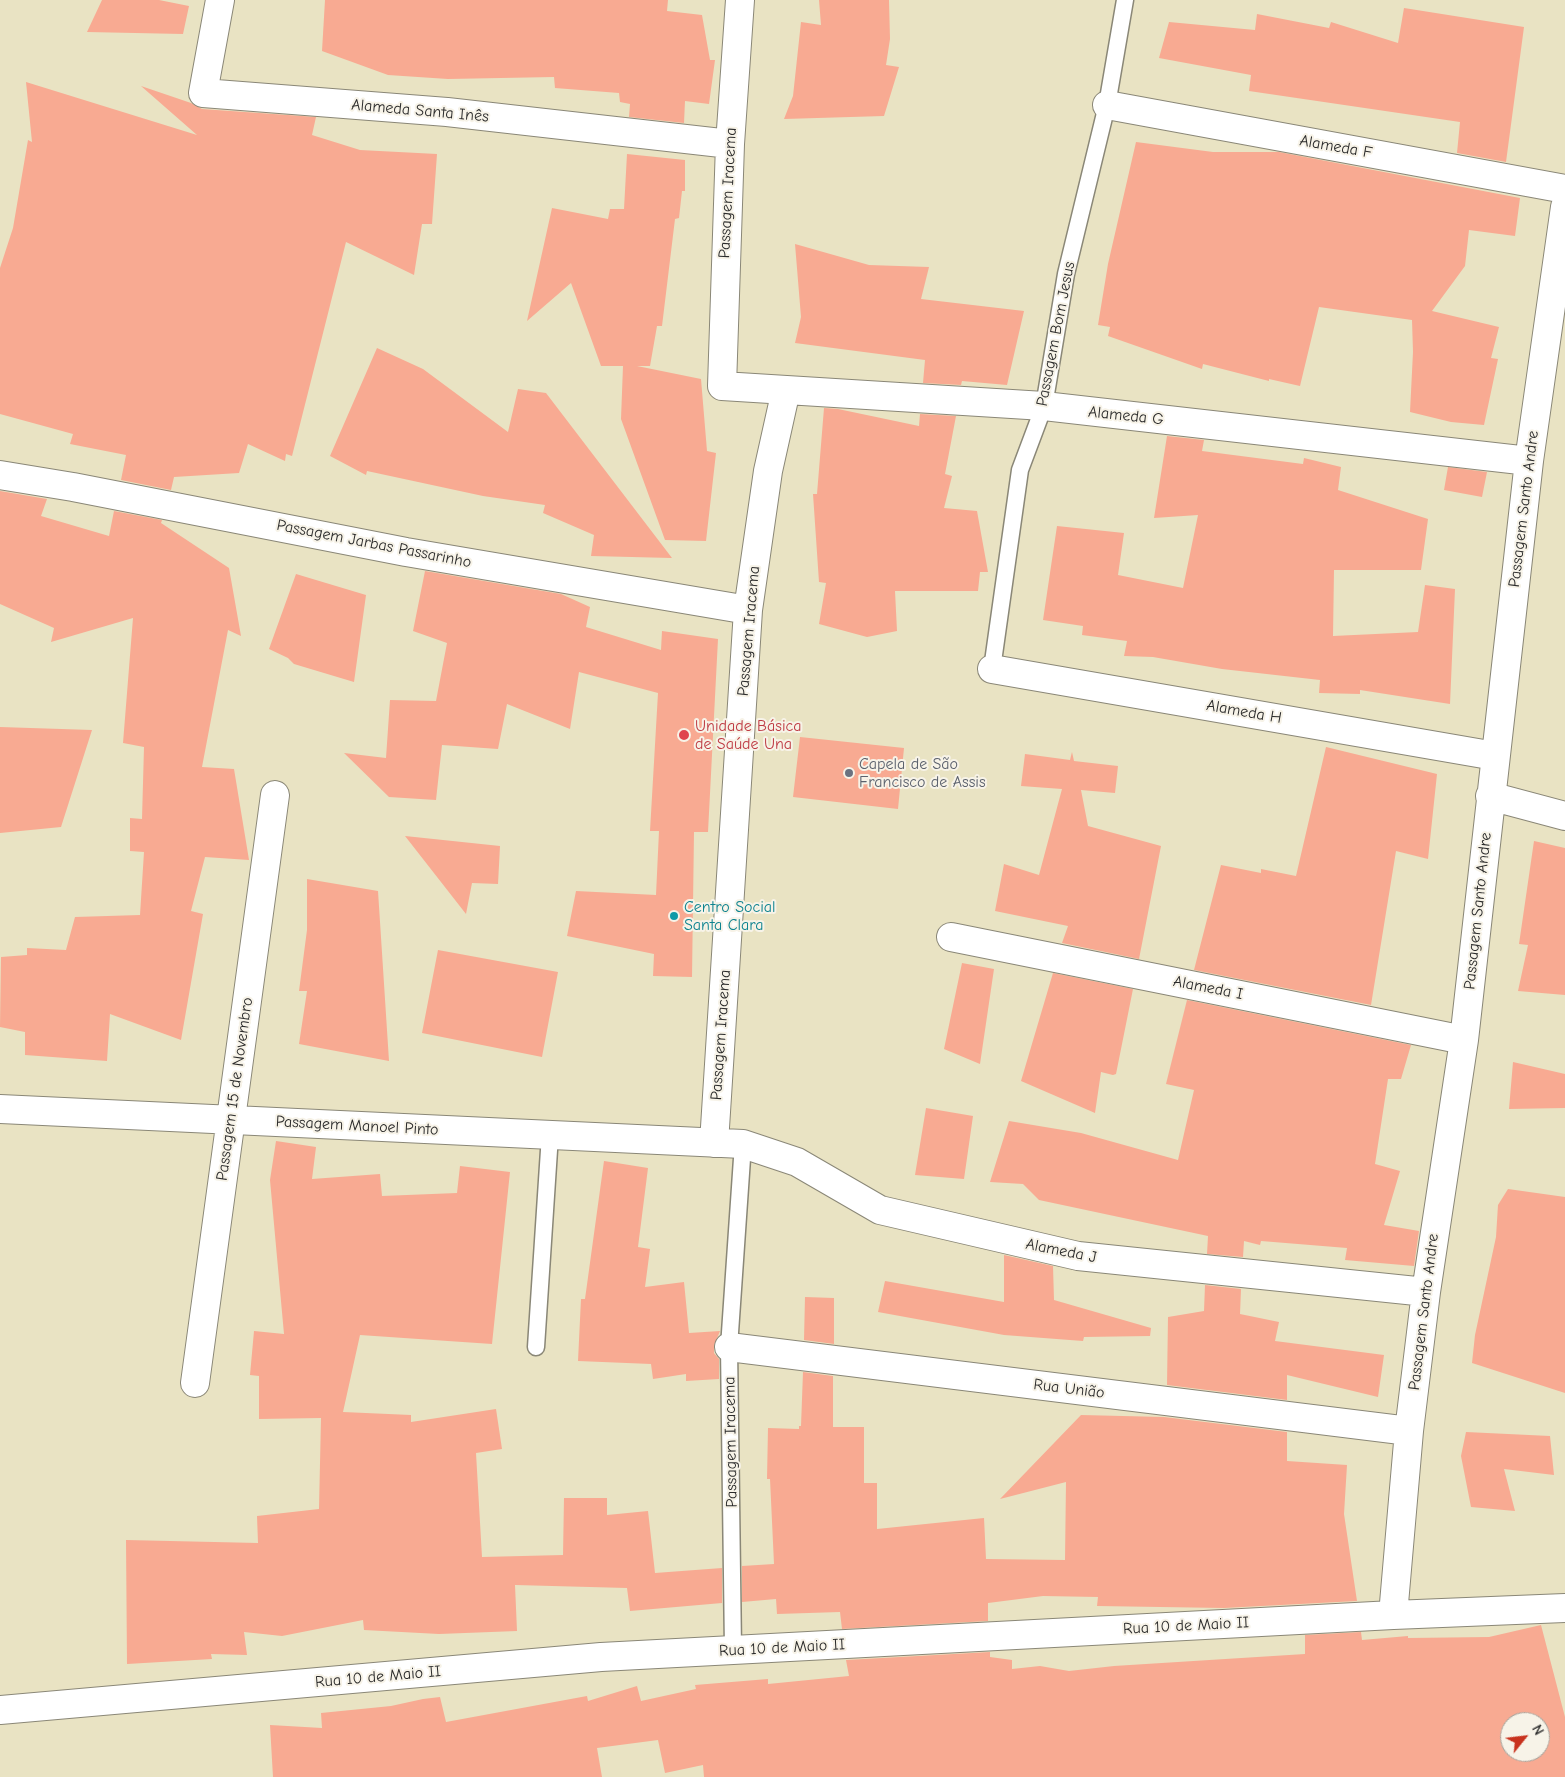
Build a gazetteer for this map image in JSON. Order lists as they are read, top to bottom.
{
  "streets": {
    "street": [
      "Alameda Santa Inês",
      "Alameda F",
      "Passagem Iracema",
      "Alameda G",
      "Passagem Santo Andre",
      "Passagem Jarbas Passarinho",
      "Alameda H",
      "Alameda I",
      "Passagem 15 de Novembro",
      "Passagem Manoel Pinto",
      "Alameda J",
      "Rua União",
      "Rua 10 de Maio II"
    ],
    "lane": ["Passagem Bom Jesus"]
  },
  "crossings": [
    ["Alameda Santa Inês", "Passagem Iracema"],
    ["Alameda F", "Passagem Bom Jesus"],
    ["Passagem Iracema", "Alameda G"],
    ["Passagem Iracema", "Passagem Jarbas Passarinho"],
    ["Passagem Iracema", "Passagem Manoel Pinto"],
    ["Passagem Iracema", "Alameda J"],
    ["Passagem Iracema", "Rua União"],
    ["Passagem Iracema", "Rua 10 de Maio II"],
    ["Passagem Bom Jesus", "Alameda G"],
    ["Passagem Bom Jesus", "Alameda H"],
    ["Alameda G", "Passagem Santo Andre"],
    ["Passagem Santo Andre", "Alameda H"],
    ["Passagem Santo Andre", "Alameda I"],
    ["Passagem Santo Andre", "Alameda J"],
    ["Passagem Santo Andre", "Rua União"],
    ["Passagem Santo Andre", "Rua 10 de Maio II"],
    ["Passagem 15 de Novembro", "Passagem Manoel Pinto"],
    ["Passagem Manoel Pinto", "Alameda J"]
  ],
  "places": ["Unidade Básica de Saúde Una", "Capela de São Francisco de Assis", "Centro Social Santa Clara"],
  "north": "top right"
}
